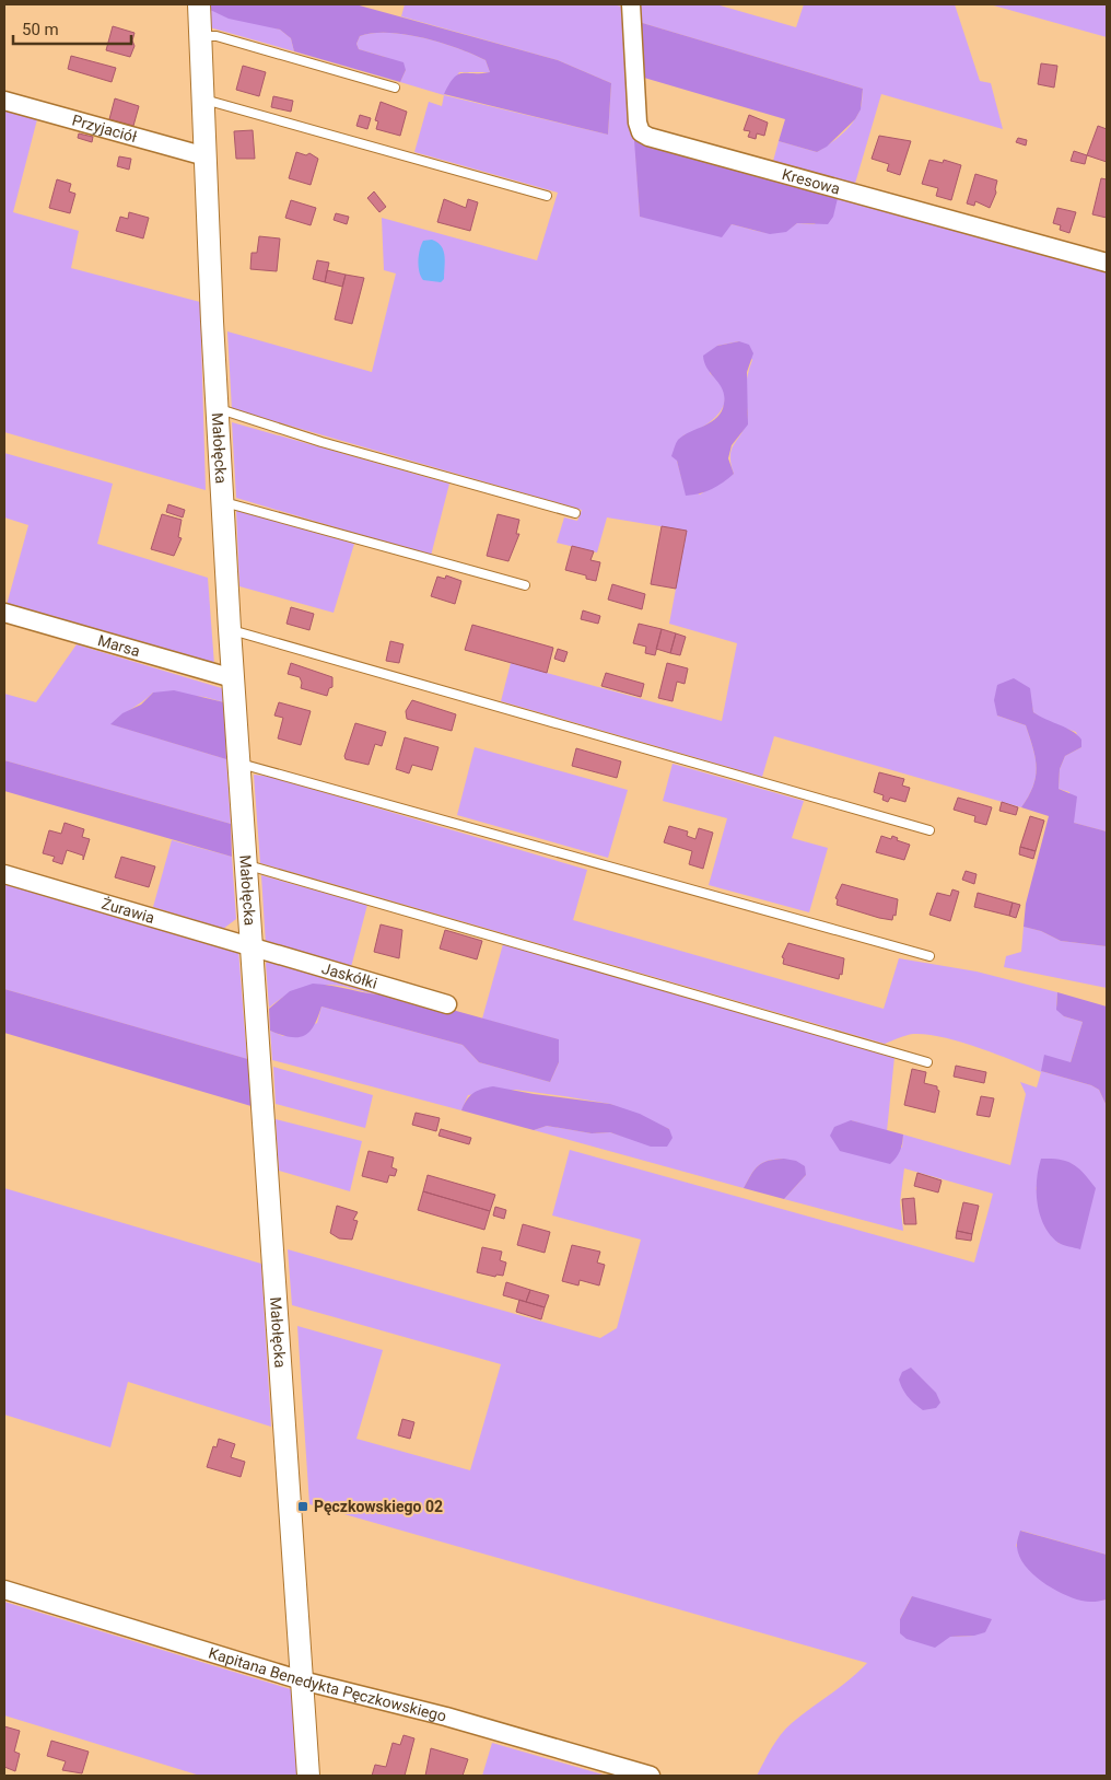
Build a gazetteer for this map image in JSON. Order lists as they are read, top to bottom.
{
  "streets": {
    "street": [
      "Przyjaciół",
      "Kresowa",
      "Małołęcka",
      "Marsa",
      "Żurawia",
      "Jaskółki",
      "Kapitana Benedykta Pęczkowskiego"
    ]
  },
  "crossings": [
    ["Przyjaciół", "Małołęcka"],
    ["Małołęcka", "Marsa"],
    ["Małołęcka", "Żurawia"],
    ["Małołęcka", "Jaskółki"],
    ["Małołęcka", "Kapitana Benedykta Pęczkowskiego"],
    ["Żurawia", "Jaskółki"]
  ],
  "places": {
    "transit": ["Pęczkowskiego 02"]
  },
  "scale_bar": "50 m"
}
